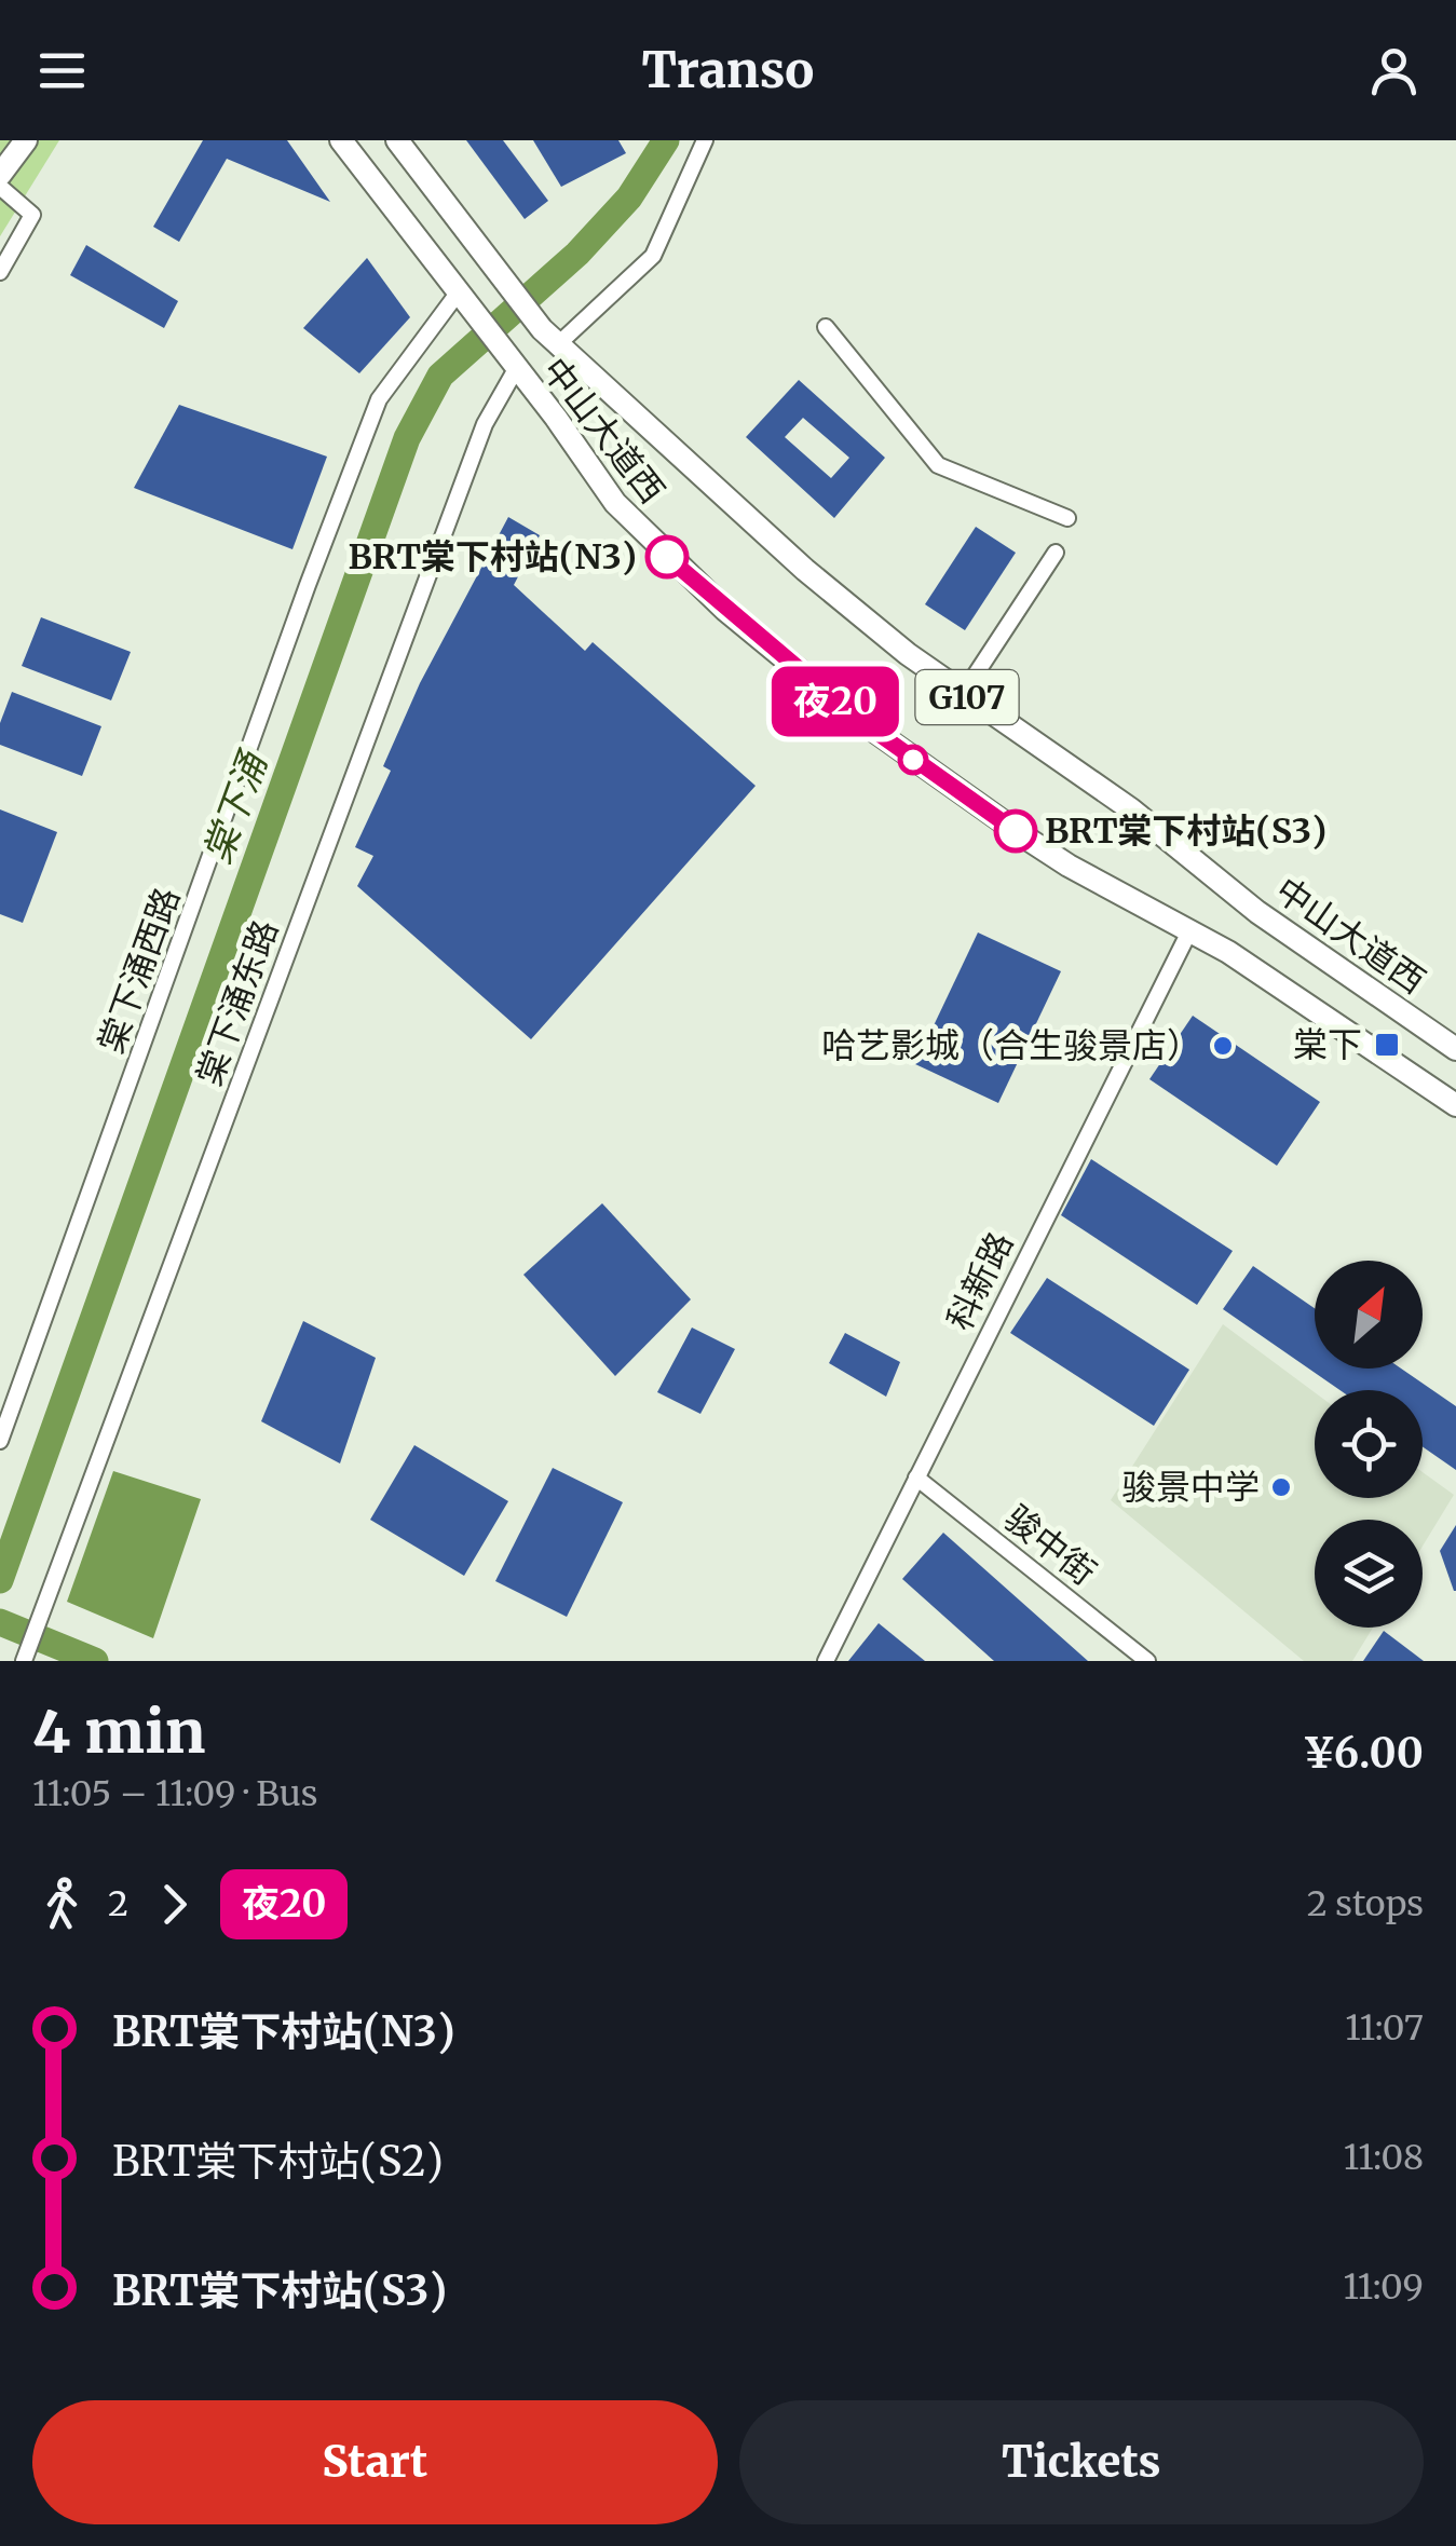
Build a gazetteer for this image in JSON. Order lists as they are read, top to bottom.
{
  "streets": {
    "highway": ["中山大道西", "G107"],
    "street": [
      "棠下涌西路",
      "棠下涌东路",
      "科新路",
      "骏中街"
    ]
  },
  "crossings": [
    ["中山大道西", "棠下涌西路"],
    ["中山大道西", "棠下涌东路"],
    ["中山大道西", "科新路"],
    ["科新路", "骏中街"]
  ],
  "water": ["棠下涌"],
  "places": {
    "other": [
      "BRT棠下村站(N3)",
      "BRT棠下村站(S3)",
      "哈艺影城（合生骏景店）",
      "骏景中学"
    ],
    "transit": ["棠下"]
  },
  "lines": ["bus line 夜20"],
  "north": "top right",
  "page": {
    "header": "Transo",
    "on_map": "夜20",
    "heading": ["4 min", "11:05 – 11:09 · Bus", "¥6.00"],
    "legs": ["2", "夜20", "2 stops"],
    "list": [
      {
        "name": "BRT棠下村站(N3)",
        "value": "11:07"
      },
      {
        "name": "BRT棠下村站(S2)",
        "value": "11:08"
      },
      {
        "name": "BRT棠下村站(S3)",
        "value": "11:09"
      }
    ],
    "buttons": ["Start", "Tickets"]
  }
}
